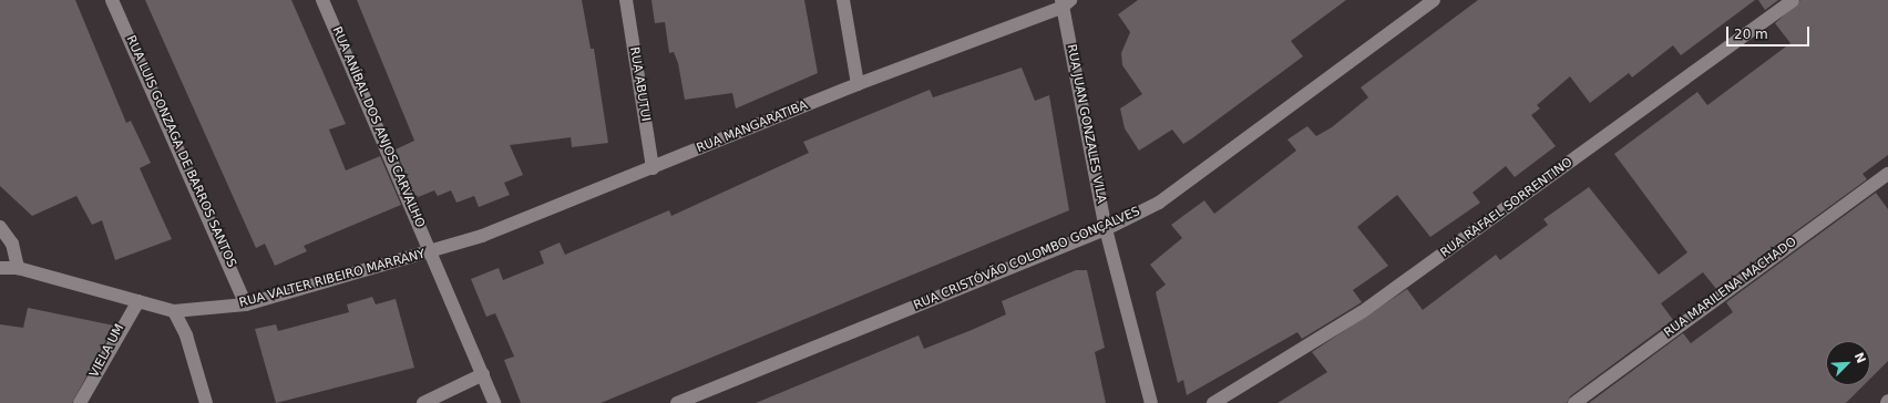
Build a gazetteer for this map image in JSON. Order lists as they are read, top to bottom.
{
  "streets": {
    "street": [
      "RUA ABUTUI",
      "RUA JUAN GONZALES VILA",
      "RUA ANÍBAL DOS ANJOS CARVALHO",
      "RUA MANGARATIBA",
      "RUA LUIS GONZAGA DE BARROS SANTOS",
      "RUA RAFAEL SORRENTINO",
      "RUA CRISTÓVÃO COLOMBO GONÇALVES",
      "RUA VALTER RIBEIRO MARRANY",
      "RUA MARILENA MACHADO",
      "VIELA UM"
    ]
  },
  "crossings": [
    ["RUA ABUTUI", "RUA MANGARATIBA"],
    ["RUA JUAN GONZALES VILA", "RUA MANGARATIBA"],
    ["RUA JUAN GONZALES VILA", "RUA CRISTÓVÃO COLOMBO GONÇALVES"],
    ["RUA ANÍBAL DOS ANJOS CARVALHO", "RUA MANGARATIBA"],
    ["RUA ANÍBAL DOS ANJOS CARVALHO", "RUA VALTER RIBEIRO MARRANY"],
    ["RUA MANGARATIBA", "RUA VALTER RIBEIRO MARRANY"],
    ["RUA LUIS GONZAGA DE BARROS SANTOS", "RUA VALTER RIBEIRO MARRANY"],
    ["RUA VALTER RIBEIRO MARRANY", "VIELA UM"]
  ],
  "scale_bar": "20 m",
  "north": "top right"
}
